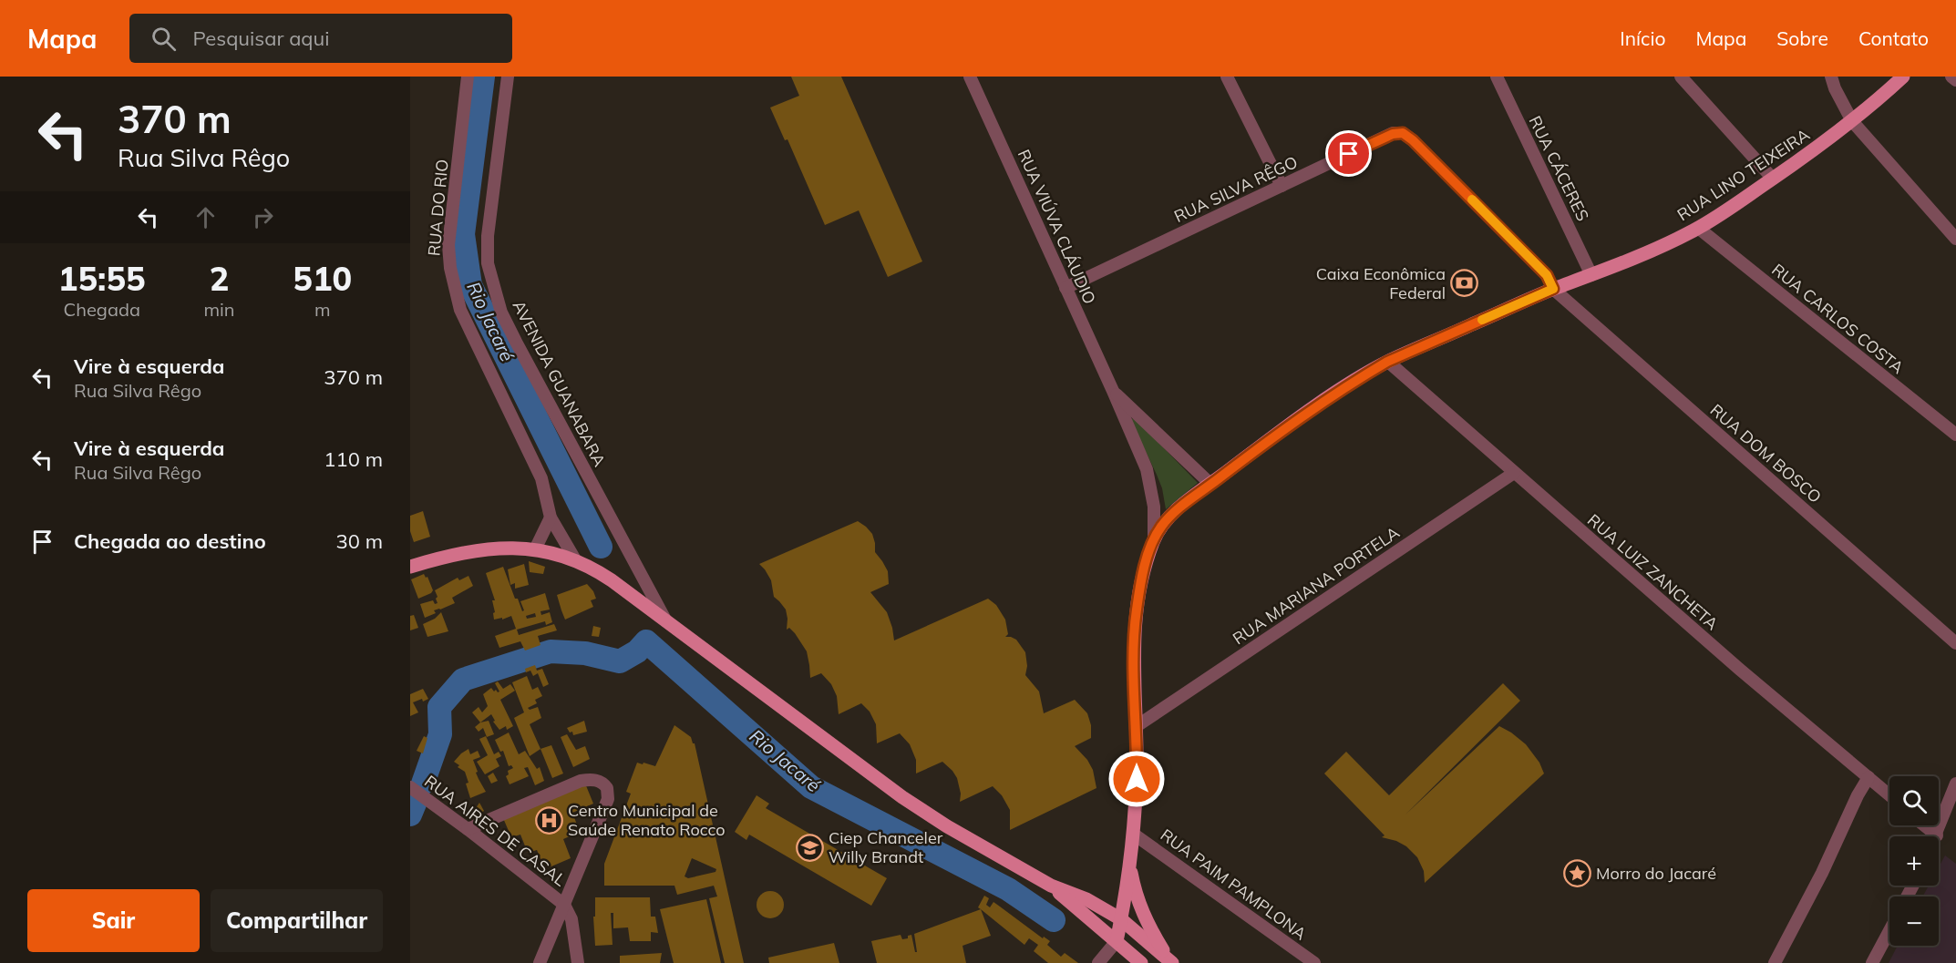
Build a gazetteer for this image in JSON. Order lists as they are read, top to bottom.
{
  "streets": {
    "main road": ["RUA LINO TEIXEIRA"],
    "street": [
      "RUA CÁCERES",
      "RUA SILVA RÊGO",
      "RUA DO RIO",
      "RUA VIÚVA CLÁUDIO",
      "RUA CARLOS COSTA",
      "AVENIDA GUANABARA",
      "RUA DOM BOSCO",
      "RUA LUIZ ZANCHETA",
      "RUA MARIANA PORTELA",
      "RUA AIRES DE CASAL",
      "RUA PAIM PAMPLONA"
    ]
  },
  "crossings": [
    ["RUA CÁCERES", "RUA LINO TEIXEIRA"],
    ["RUA LINO TEIXEIRA", "RUA SILVA RÊGO"],
    ["RUA LINO TEIXEIRA", "RUA VIÚVA CLÁUDIO"],
    ["RUA LINO TEIXEIRA", "RUA CARLOS COSTA"],
    ["RUA LINO TEIXEIRA", "RUA DOM BOSCO"],
    ["RUA LINO TEIXEIRA", "RUA LUIZ ZANCHETA"],
    ["RUA LINO TEIXEIRA", "RUA MARIANA PORTELA"],
    ["RUA LINO TEIXEIRA", "RUA PAIM PAMPLONA"],
    ["RUA SILVA RÊGO", "RUA VIÚVA CLÁUDIO"],
    ["RUA SILVA RÊGO", "RUA DOM BOSCO"],
    ["RUA LUIZ ZANCHETA", "RUA MARIANA PORTELA"]
  ],
  "water": ["Rio Jacaré"],
  "places": {
    "bank": ["Caixa Econômica Federal"],
    "hospital": ["Centro Municipal de Saúde Renato Rocco"],
    "school or university": ["Ciep Chanceler Willy Brandt"],
    "place": ["Morro do Jacaré"]
  },
  "page": {
    "header": "Mapa",
    "search": "Pesquisar aqui",
    "nav": [
      "Início",
      "Mapa",
      "Sobre",
      "Contato"
    ],
    "turn": ["370 m", "Rua Silva Rêgo"],
    "eta": [
      "15:55",
      "Chegada",
      "2",
      "min",
      "510",
      "m"
    ],
    "list": [
      {
        "name": "Vire à esquerda",
        "note": "Rua Silva Rêgo",
        "value": "370 m"
      },
      {
        "name": "Vire à esquerda",
        "note": "Rua Silva Rêgo",
        "value": "110 m"
      },
      {
        "name": "Chegada ao destino",
        "value": "30 m"
      }
    ],
    "map_buttons": ["+", "−"],
    "buttons": ["Sair", "Compartilhar"]
  }
}
